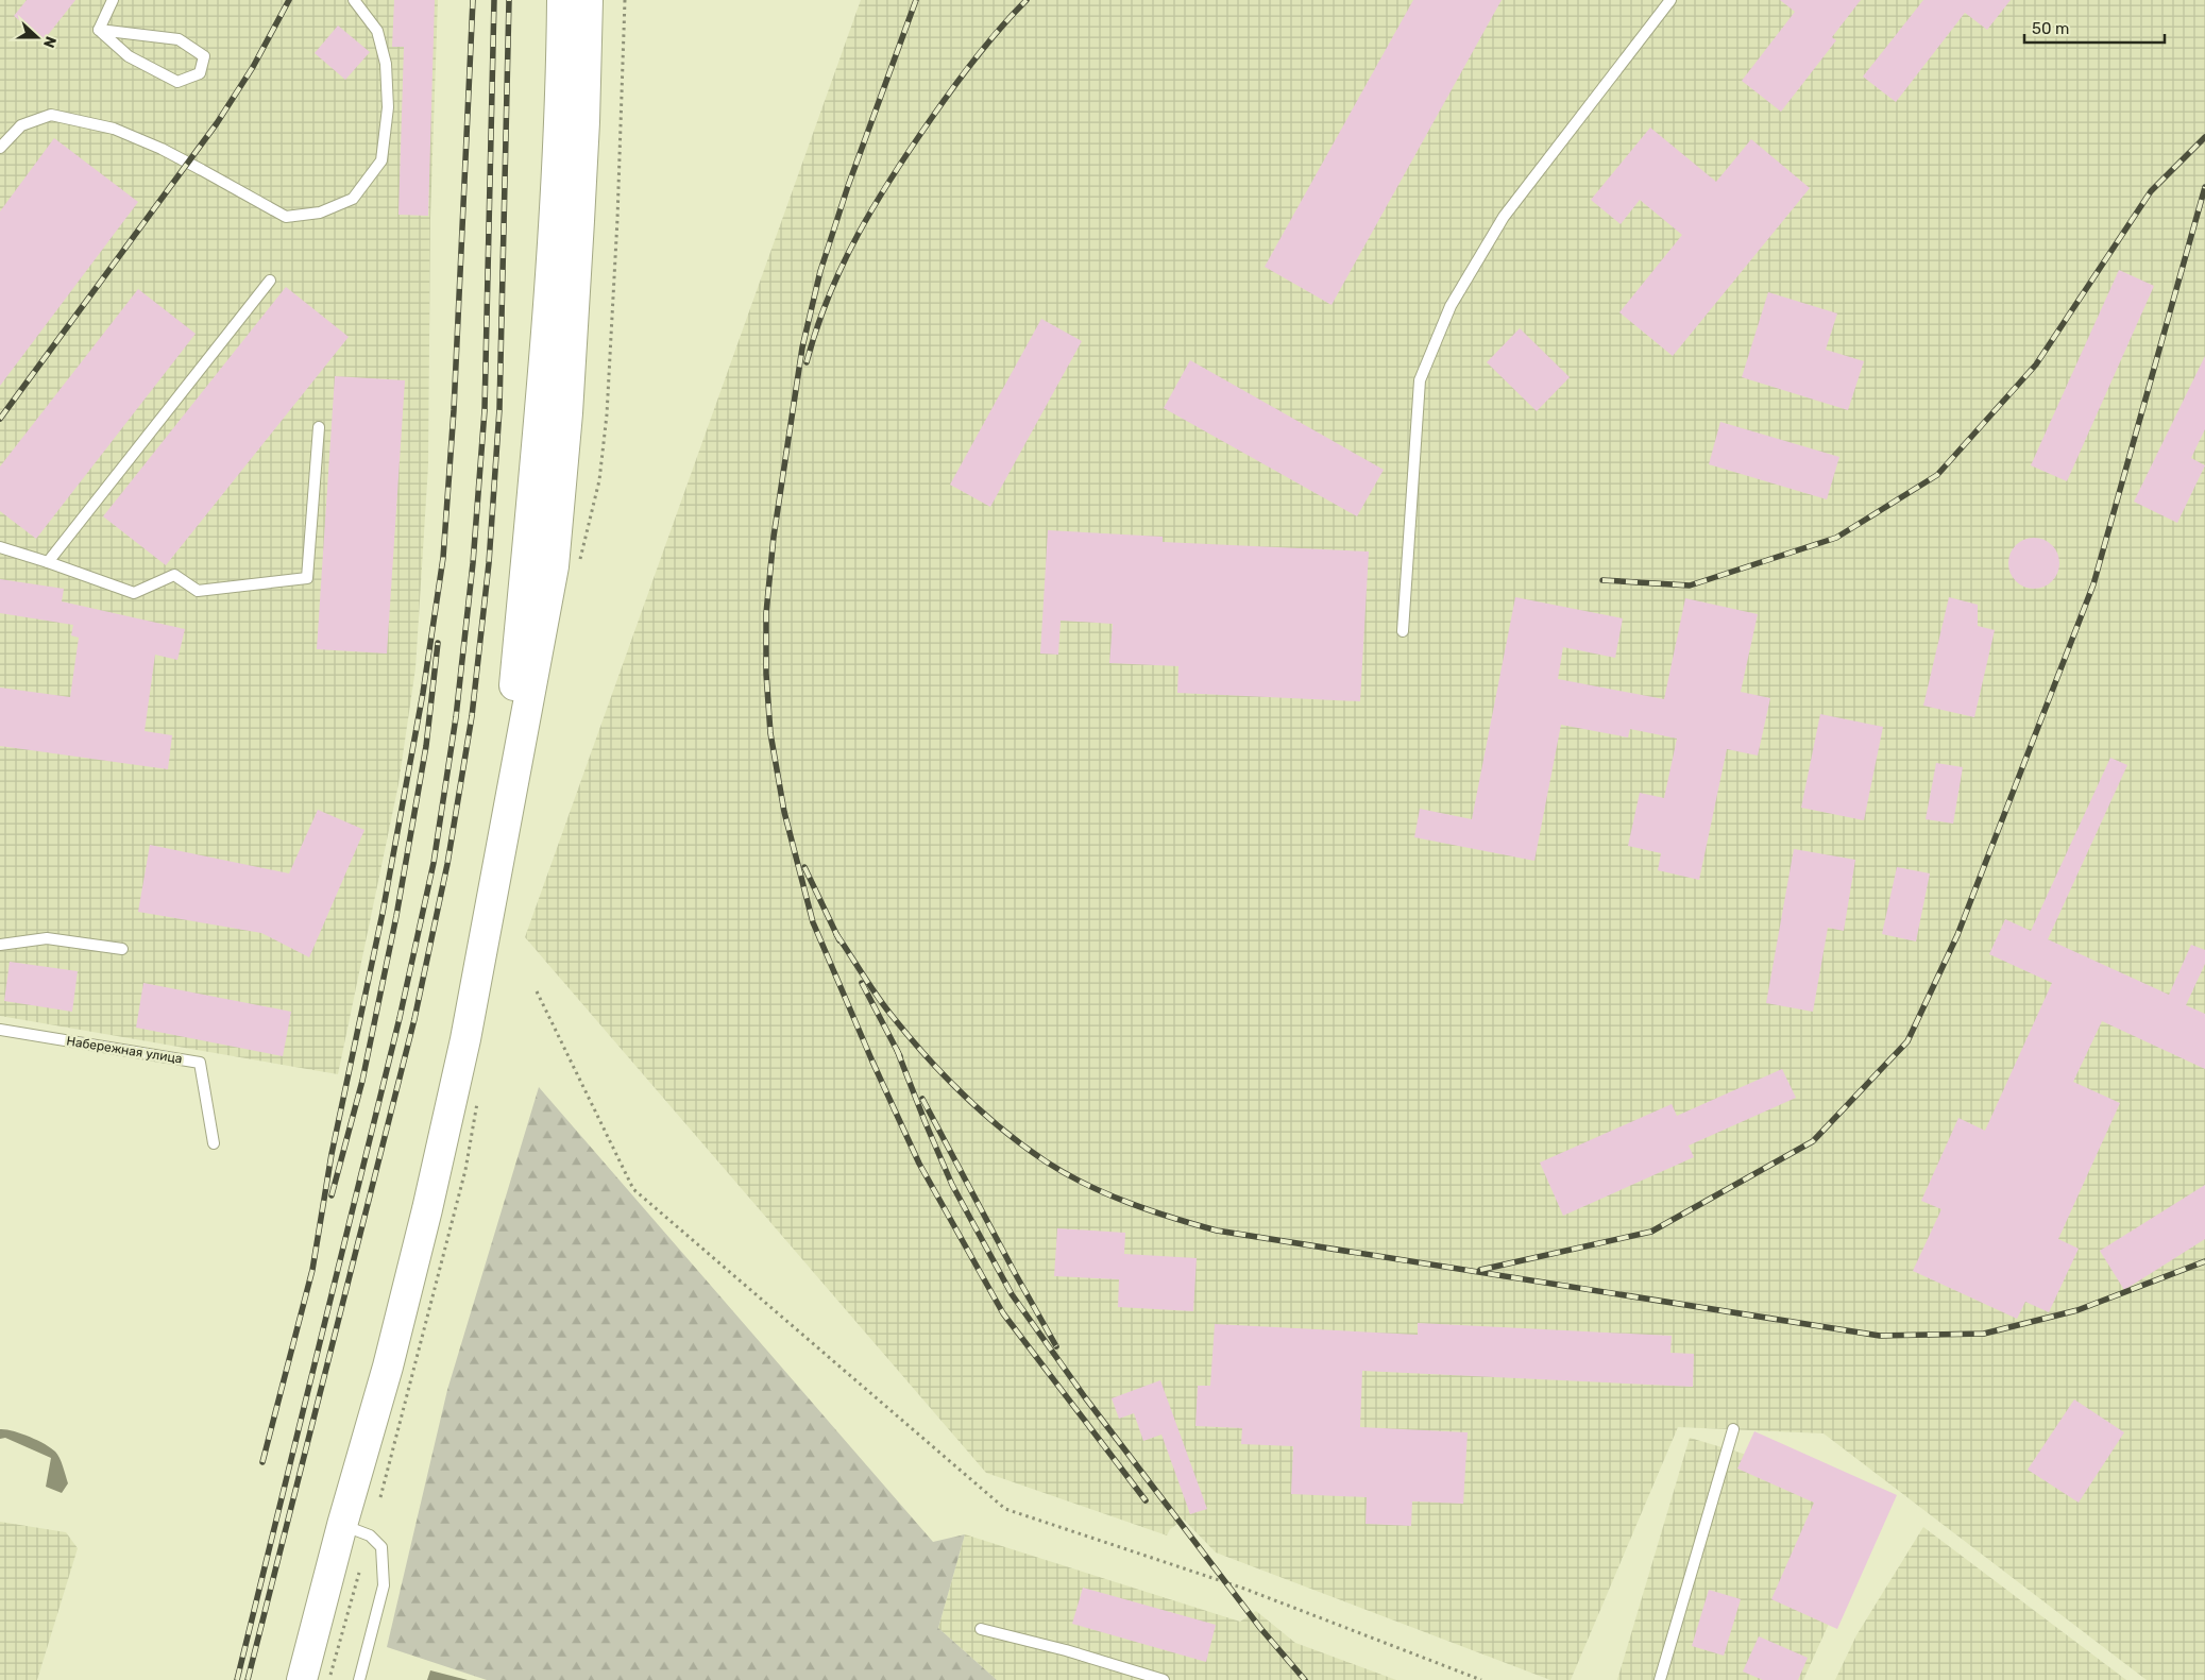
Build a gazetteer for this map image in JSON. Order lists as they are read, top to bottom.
{
  "streets": {
    "lane": ["Набережная улица"]
  },
  "scale_bar": "50 m",
  "north": "right"
}
